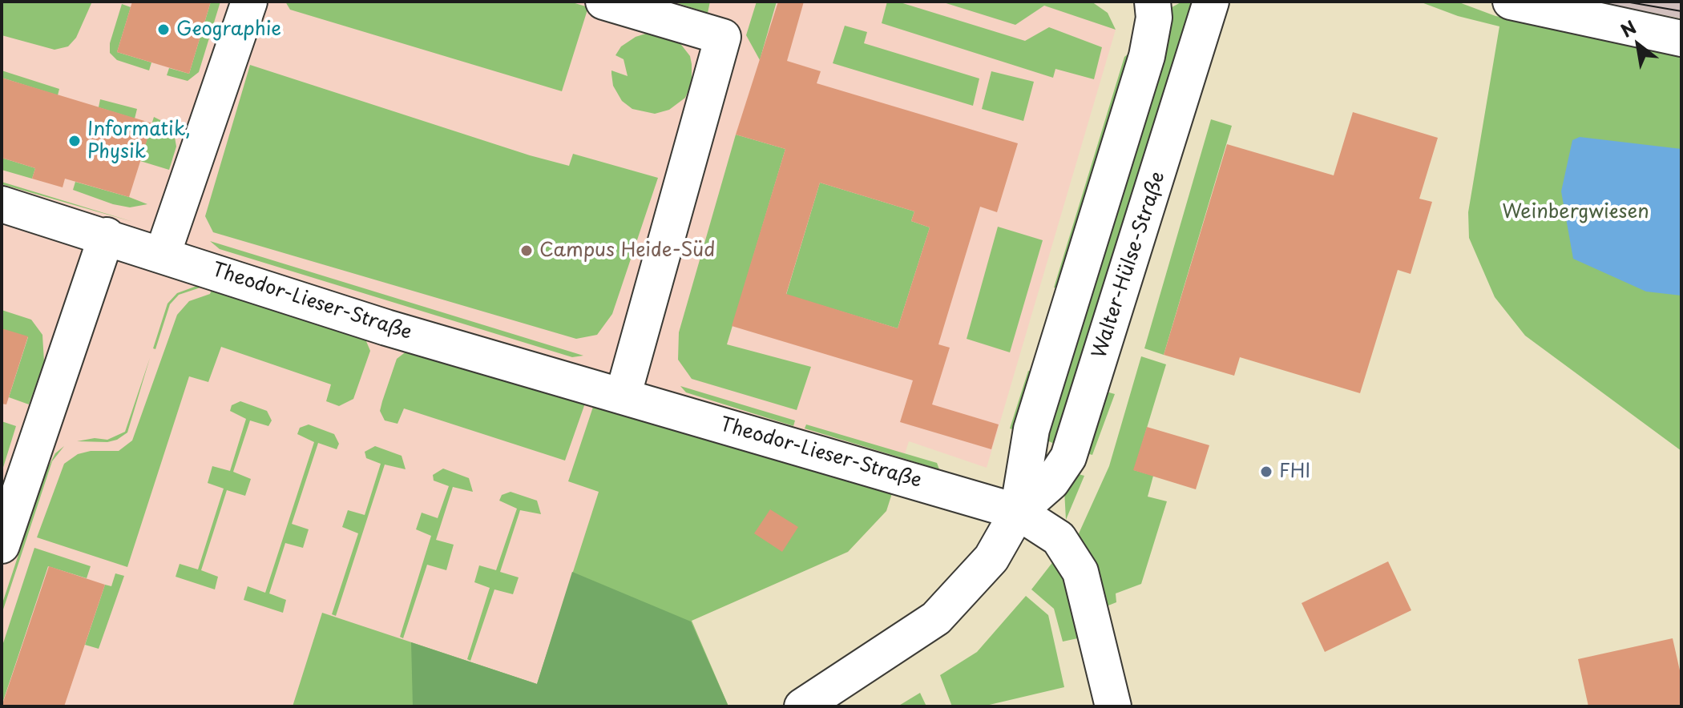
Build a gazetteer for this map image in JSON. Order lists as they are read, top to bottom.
{
  "streets": {
    "street": ["Walter-Hülse-Straße", "Theodor-Lieser-Straße"]
  },
  "crossings": [
    ["Walter-Hülse-Straße", "Theodor-Lieser-Straße"]
  ],
  "parks": ["Weinbergwiesen"],
  "places": [
    "Geographie",
    "Informatik, Physik",
    "Campus Heide-Süd",
    "FHI"
  ],
  "north": "top left"
}
